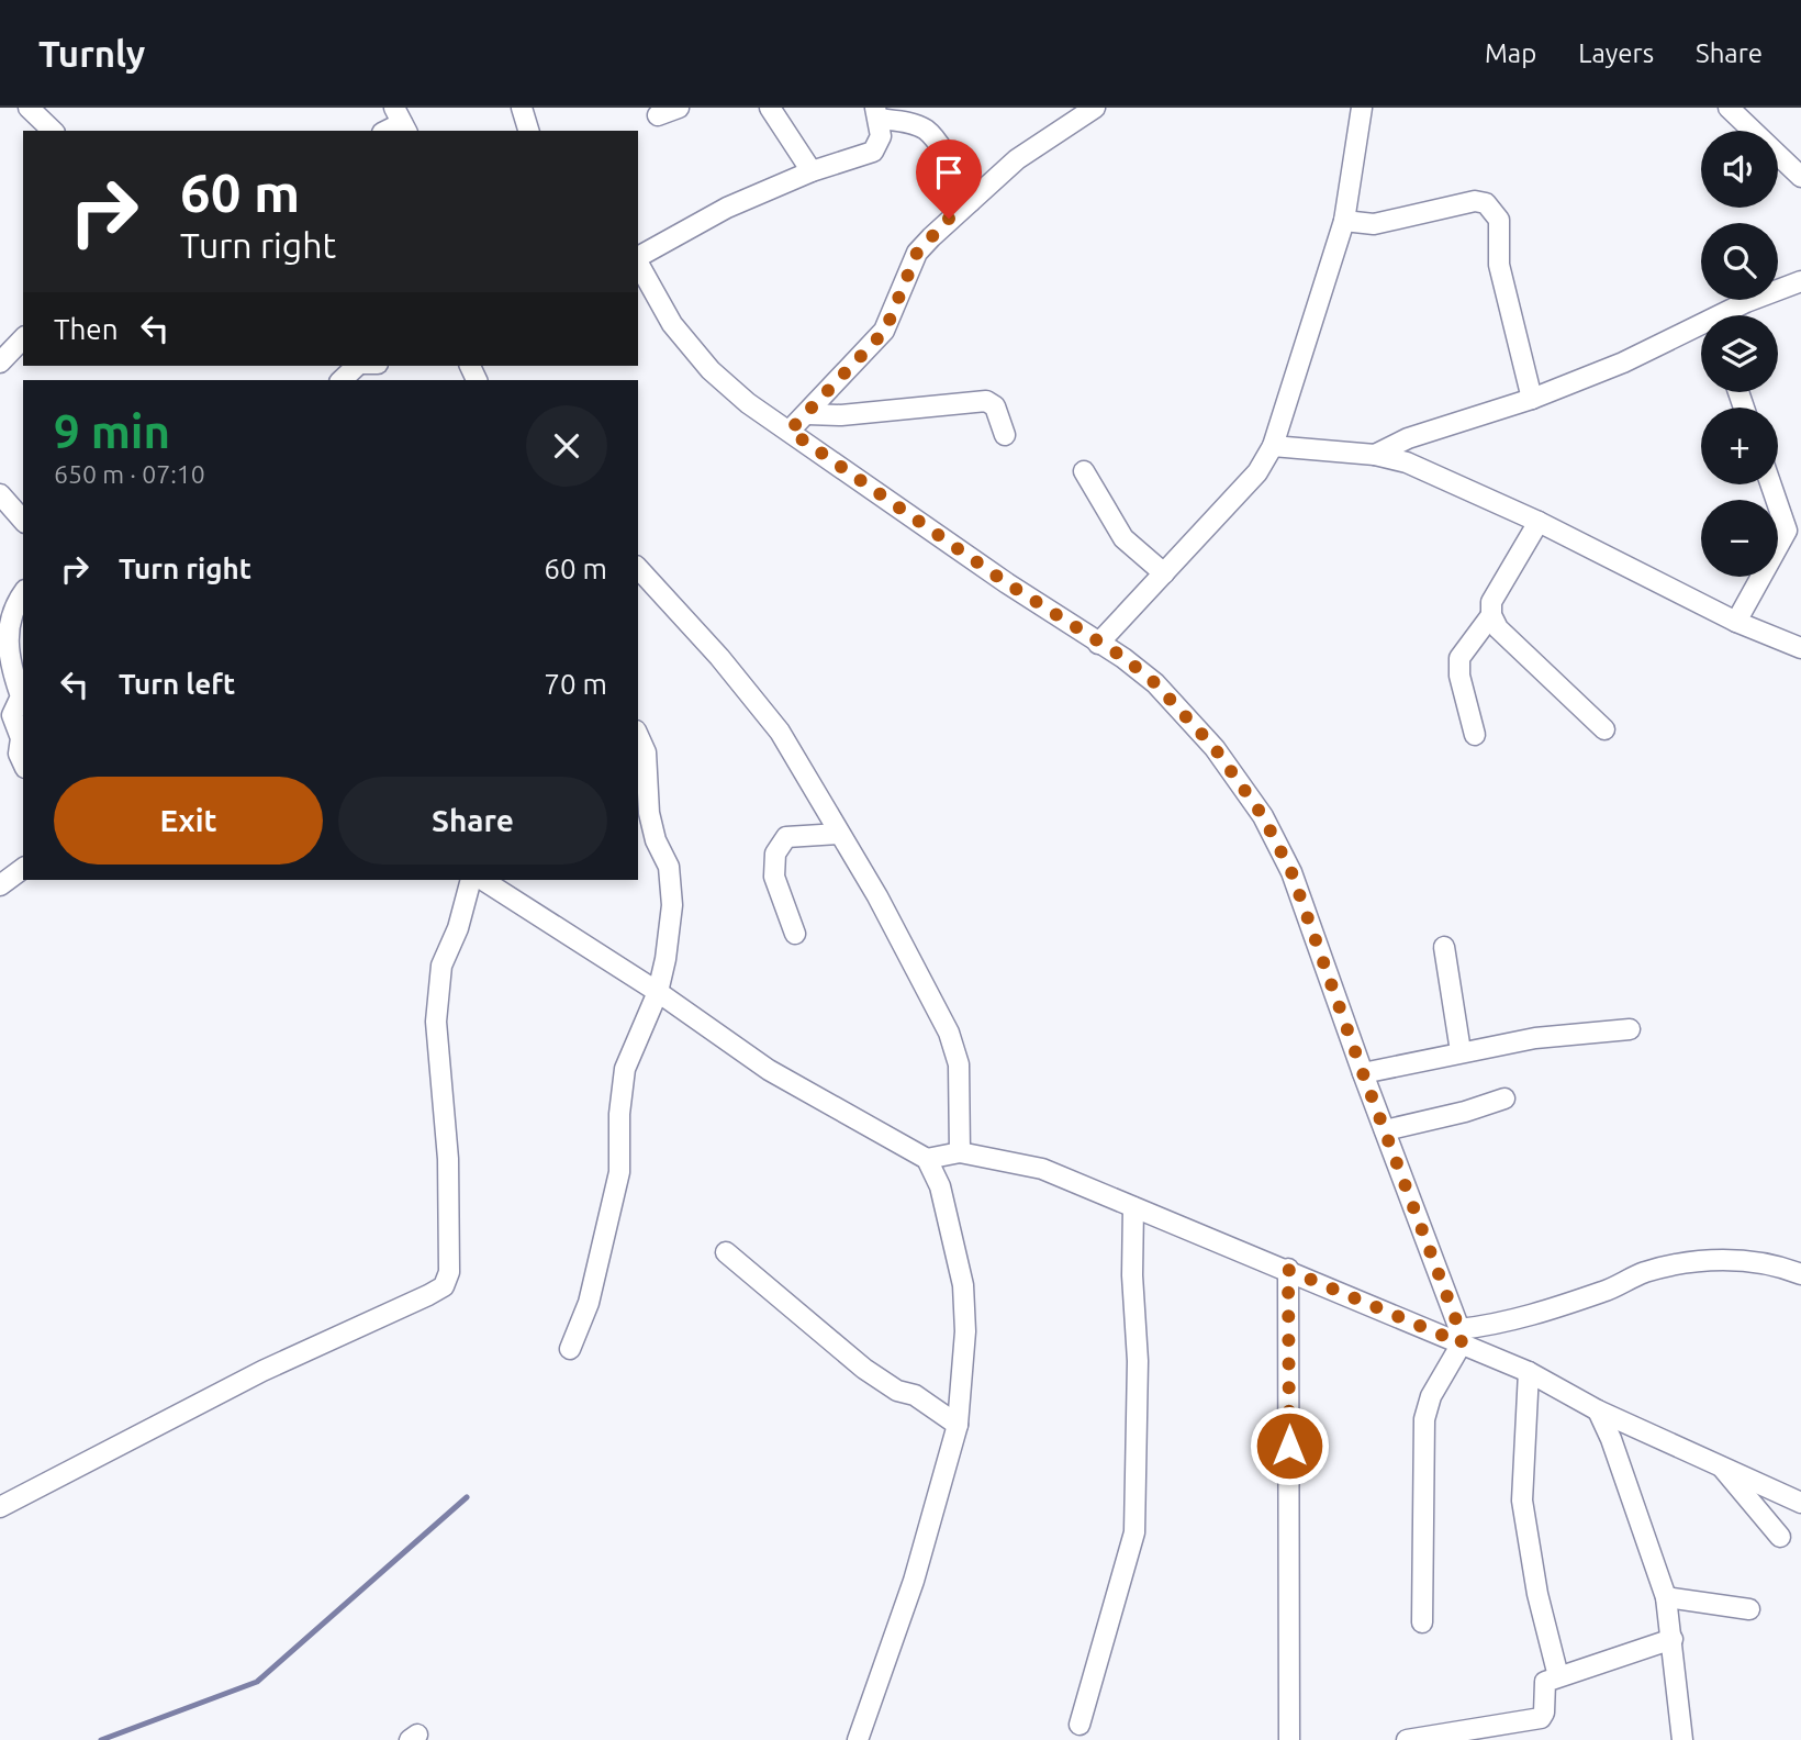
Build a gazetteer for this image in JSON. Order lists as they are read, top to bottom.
{
  "page": {
    "header": "Turnly",
    "nav": ["Map", "Layers", "Share"],
    "map_buttons": ["+", "−"],
    "turn": ["60 m", "Turn right"],
    "then": "Then",
    "heading": ["9 min", "650 m · 07:10"],
    "list": [
      {
        "name": "Turn right",
        "value": "60 m"
      },
      {
        "name": "Turn left",
        "value": "70 m"
      }
    ],
    "buttons": ["Exit", "Share"]
  }
}
